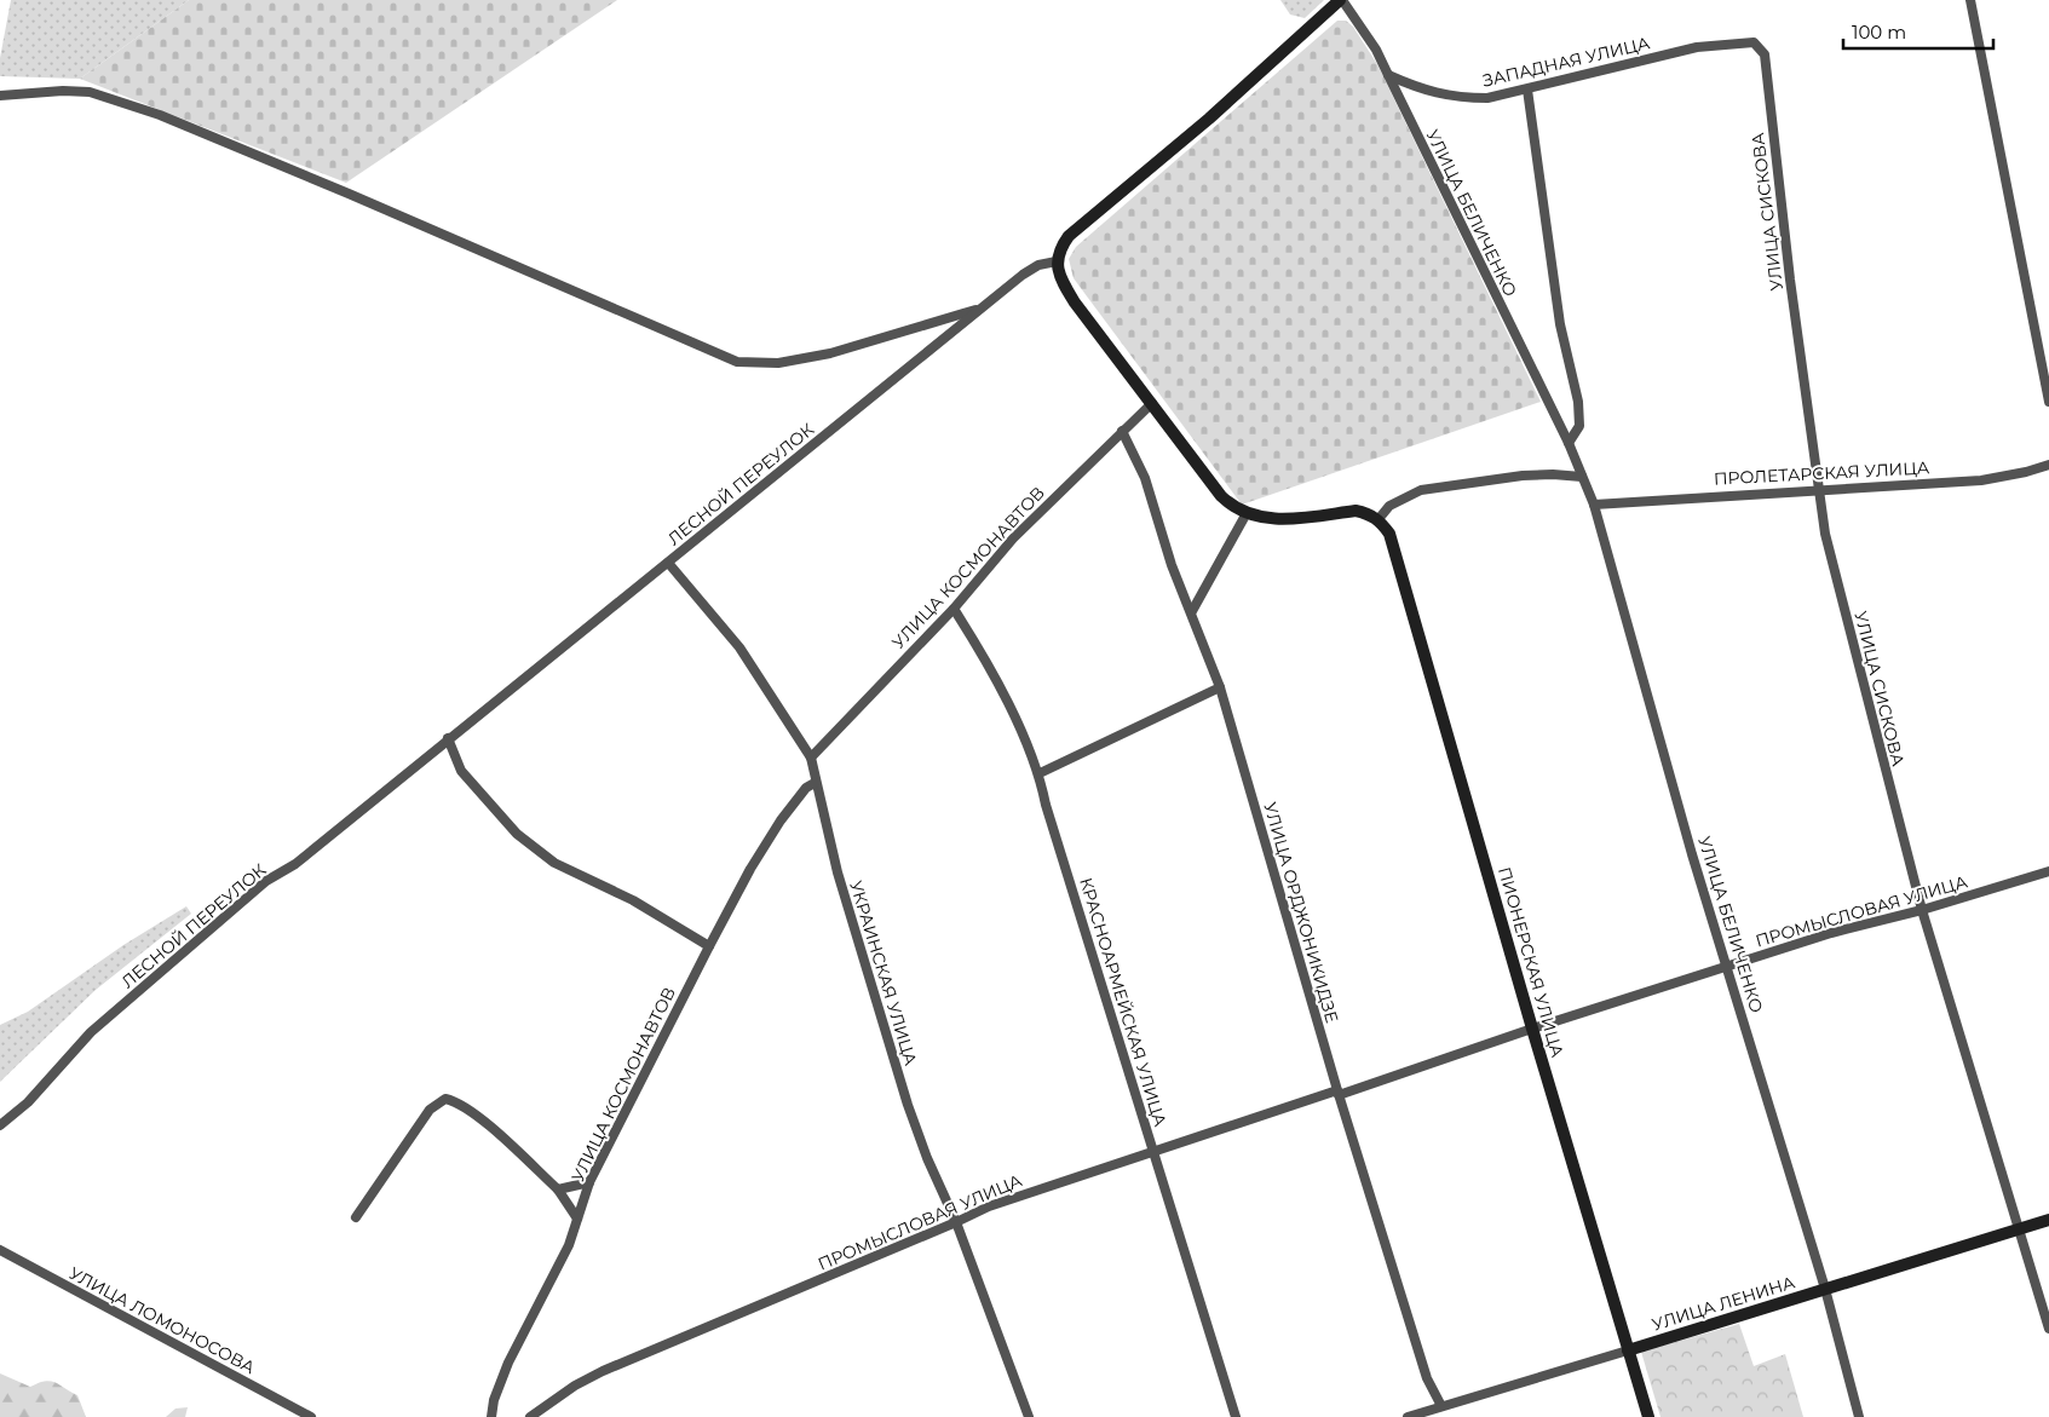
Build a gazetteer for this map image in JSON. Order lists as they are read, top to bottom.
{
  "streets": {
    "street": [
      "ЗАПАДНАЯ УЛИЦА",
      "УЛИЦА СИСКОВА",
      "УЛИЦА БЕЛИЧЕНКО",
      "ПРОЛЕТАРСКАЯ УЛИЦА",
      "ЛЕСНОЙ ПЕРЕУЛОК",
      "УЛИЦА КОСМОНАВТОВ",
      "ПРОМЫСЛОВАЯ УЛИЦА",
      "УЛИЦА ОРДЖОНИКИДЗЕ",
      "ПИОНЕРСКАЯ УЛИЦА",
      "УКРАИНСКАЯ УЛИЦА",
      "КРАСНОАРМЕЙСКАЯ УЛИЦА",
      "УЛИЦА ЛЕНИНА",
      "УЛИЦА ЛОМОНОСОВА"
    ]
  },
  "crossings": [
    ["ЗАПАДНАЯ УЛИЦА", "УЛИЦА СИСКОВА"],
    ["ЗАПАДНАЯ УЛИЦА", "УЛИЦА БЕЛИЧЕНКО"],
    ["УЛИЦА СИСКОВА", "ПРОЛЕТАРСКАЯ УЛИЦА"],
    ["УЛИЦА СИСКОВА", "ПРОМЫСЛОВАЯ УЛИЦА"],
    ["УЛИЦА СИСКОВА", "УЛИЦА ЛЕНИНА"],
    ["УЛИЦА БЕЛИЧЕНКО", "ПРОЛЕТАРСКАЯ УЛИЦА"],
    ["УЛИЦА БЕЛИЧЕНКО", "ПРОМЫСЛОВАЯ УЛИЦА"],
    ["УЛИЦА БЕЛИЧЕНКО", "УЛИЦА ЛЕНИНА"],
    ["ЛЕСНОЙ ПЕРЕУЛОК", "УКРАИНСКАЯ УЛИЦА"],
    ["УЛИЦА КОСМОНАВТОВ", "УЛИЦА ОРДЖОНИКИДЗЕ"],
    ["УЛИЦА КОСМОНАВТОВ", "УКРАИНСКАЯ УЛИЦА"],
    ["УЛИЦА КОСМОНАВТОВ", "КРАСНОАРМЕЙСКАЯ УЛИЦА"],
    ["ПРОМЫСЛОВАЯ УЛИЦА", "УЛИЦА ОРДЖОНИКИДЗЕ"],
    ["ПРОМЫСЛОВАЯ УЛИЦА", "ПИОНЕРСКАЯ УЛИЦА"],
    ["ПРОМЫСЛОВАЯ УЛИЦА", "УКРАИНСКАЯ УЛИЦА"],
    ["ПРОМЫСЛОВАЯ УЛИЦА", "КРАСНОАРМЕЙСКАЯ УЛИЦА"],
    ["УЛИЦА ОРДЖОНИКИДЗЕ", "УЛИЦА ЛЕНИНА"],
    ["ПИОНЕРСКАЯ УЛИЦА", "УЛИЦА ЛЕНИНА"]
  ],
  "scale_bar": "100 m"
}
